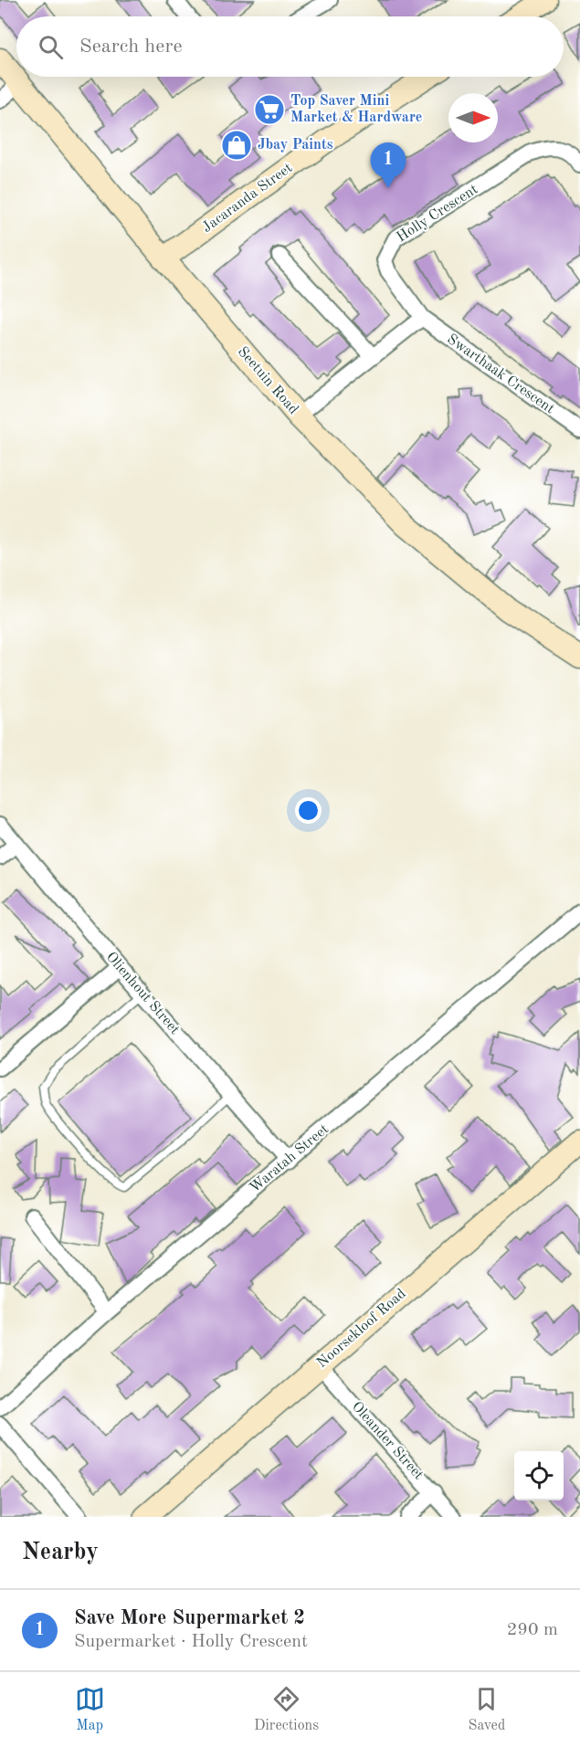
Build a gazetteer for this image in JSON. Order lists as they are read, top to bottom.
{
  "streets": {
    "street": [
      "Jacaranda Street",
      "Holly Crescent",
      "Swarthaak Crescent",
      "Seetuin Road",
      "Olienhout Street",
      "Waratah Street",
      "Noorsekloof Road",
      "Oleander Street"
    ]
  },
  "crossings": [
    ["Jacaranda Street", "Seetuin Road"],
    ["Holly Crescent", "Swarthaak Crescent"],
    ["Olienhout Street", "Waratah Street"],
    ["Noorsekloof Road", "Oleander Street"]
  ],
  "places": {
    "supermarket": ["Top Saver Mini Market & Hardware"],
    "shop": ["Jbay Paints"]
  },
  "north": "right",
  "page": {
    "search": "Search here",
    "pins": "1",
    "heading": "Nearby",
    "list": [
      {
        "mark": "1",
        "name": "Save More Supermarket 2",
        "note": "Supermarket · Holly Crescent",
        "value": "290 m"
      }
    ],
    "nav": ["Map", "Directions", "Saved"]
  }
}
